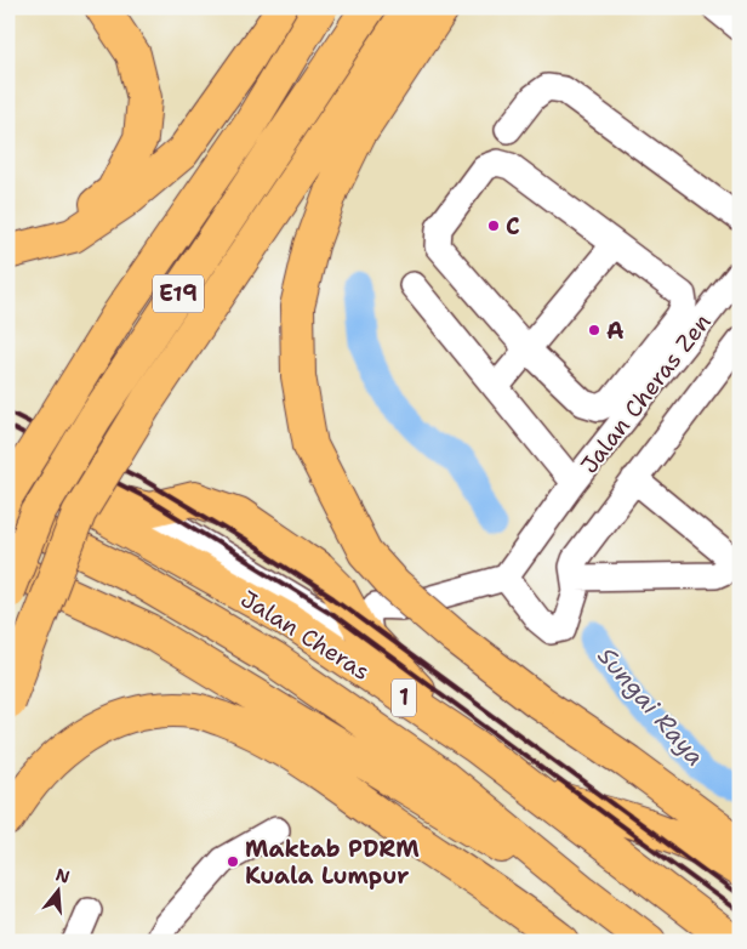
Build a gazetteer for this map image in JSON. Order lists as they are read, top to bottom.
{
  "streets": {
    "highway": ["E19", "Jalan Cheras", "1"],
    "street": ["Jalan Cheras Zen"]
  },
  "water": ["Sungai Raya"],
  "places": ["C", "A", "Maktab PDRM Kuala Lumpur"],
  "north": "top"
}
